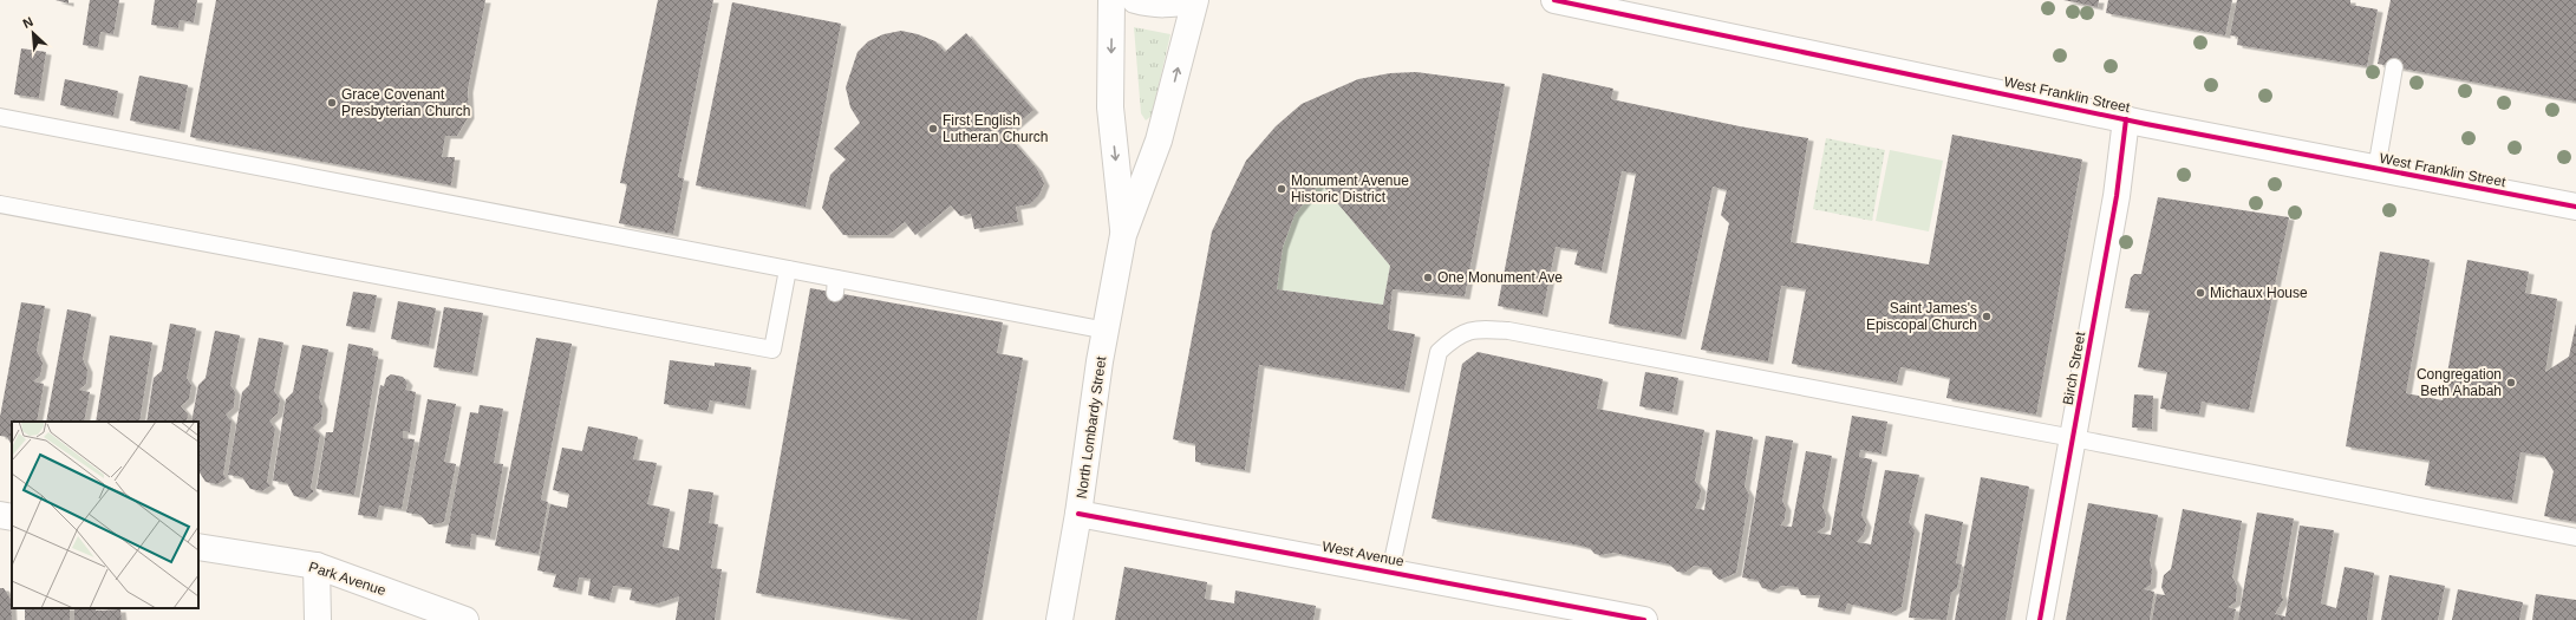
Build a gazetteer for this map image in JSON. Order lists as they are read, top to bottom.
{
  "streets": {
    "street": [
      "West Franklin Street",
      "Birch Street",
      "North Lombardy Street",
      "West Avenue",
      "Park Avenue"
    ]
  },
  "crossings": [
    ["West Franklin Street", "Birch Street"],
    ["North Lombardy Street", "West Avenue"]
  ],
  "places": [
    "Grace Covenant Presbyterian Church",
    "First English Lutheran Church",
    "Monument Avenue Historic District",
    "One Monument Ave",
    "Michaux House",
    "Saint James's Episcopal Church",
    "Congregation Beth Ahabah"
  ],
  "north": "top left"
}
